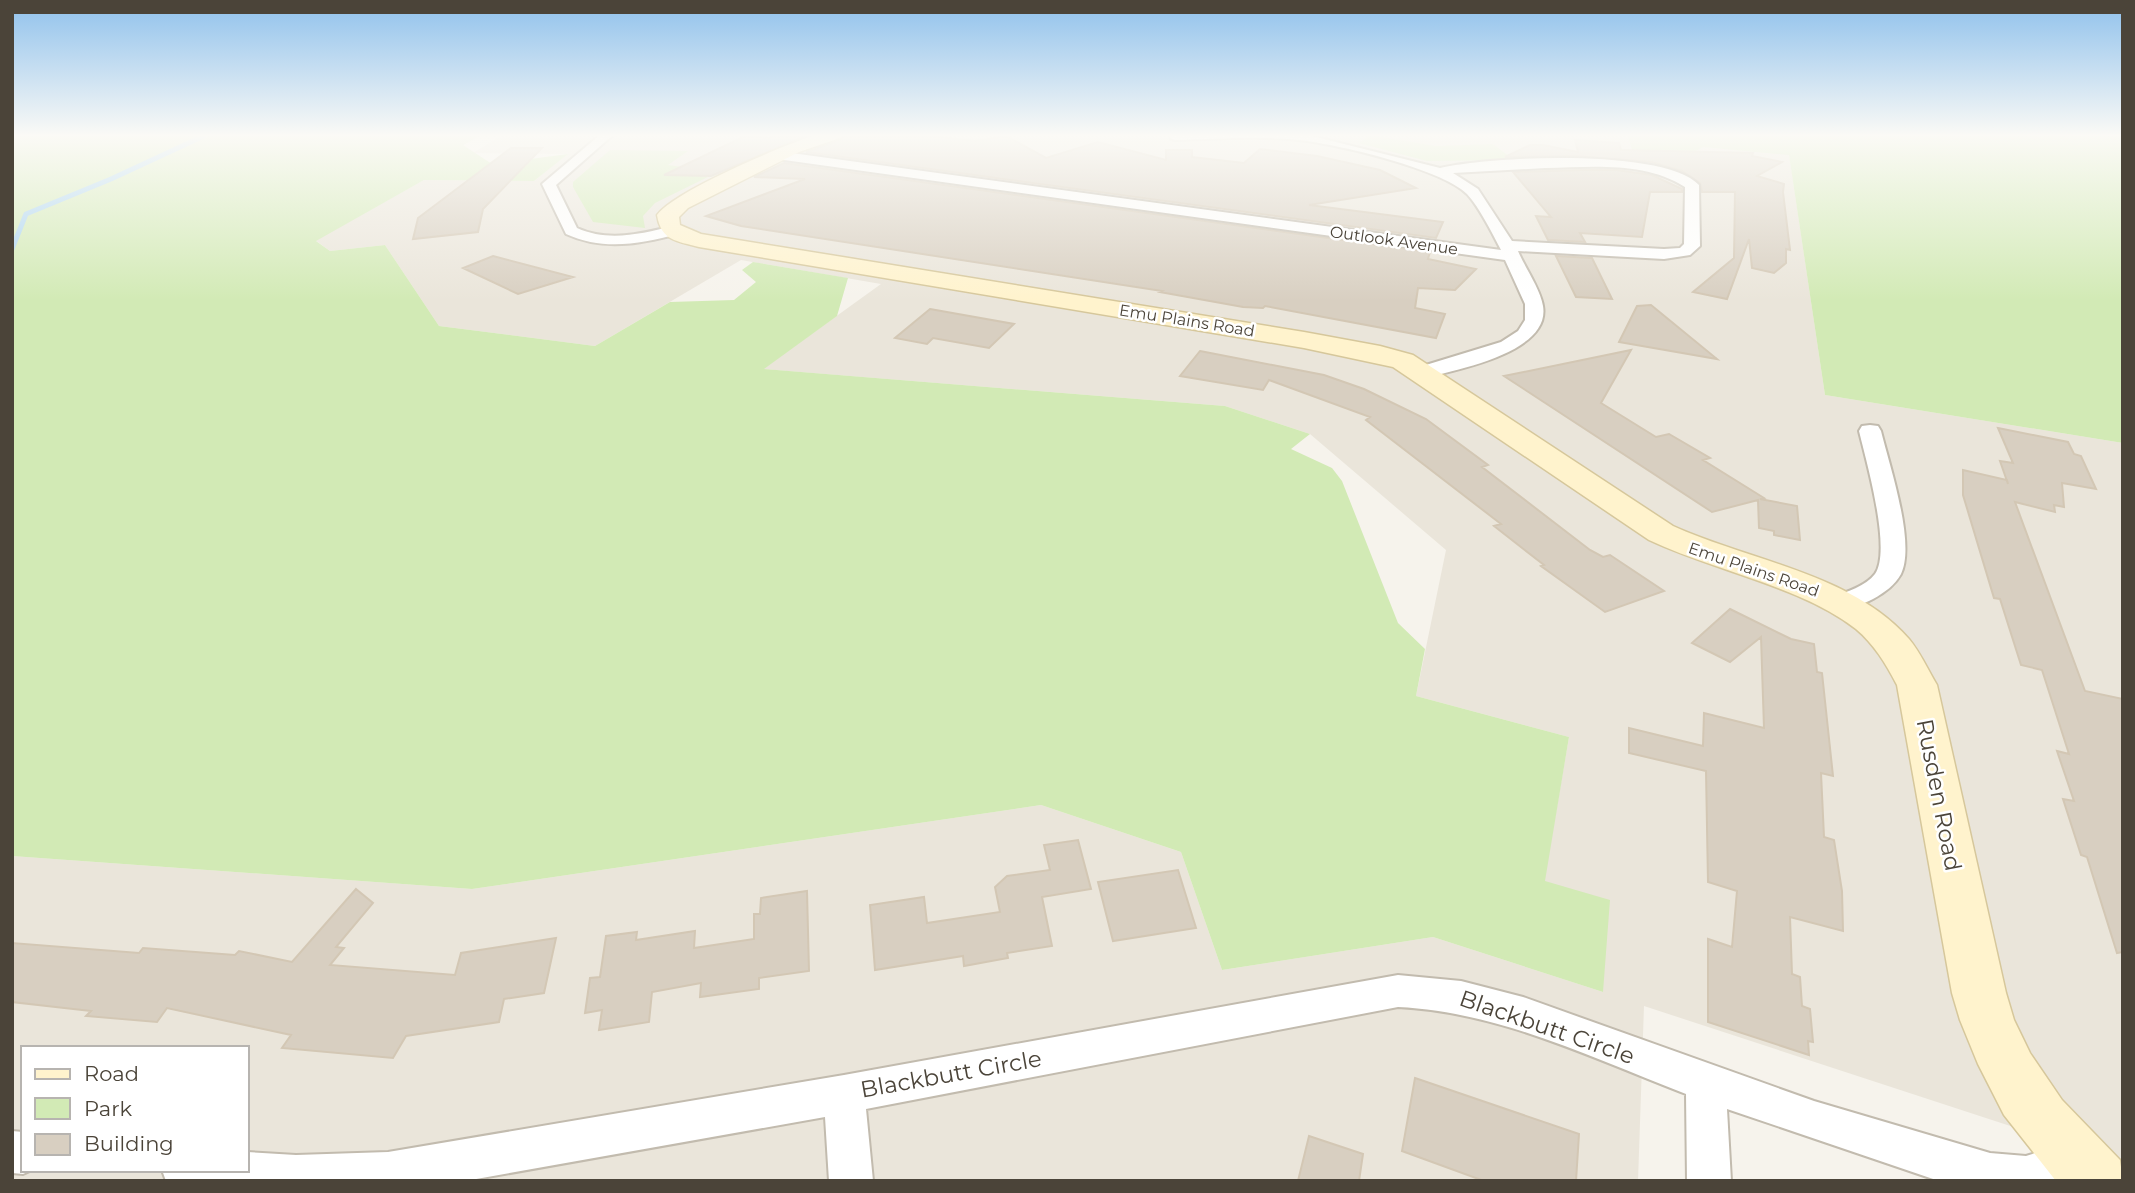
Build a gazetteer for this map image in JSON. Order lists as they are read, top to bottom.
{
  "streets": {
    "street": [
      "Outlook Avenue",
      "Emu Plains Road",
      "Rusden Road",
      "Blackbutt Circle"
    ]
  },
  "crossings": [
    ["Emu Plains Road", "Rusden Road"],
    ["Rusden Road", "Blackbutt Circle"]
  ],
  "legend": ["Road", "Park", "Building"]
}
